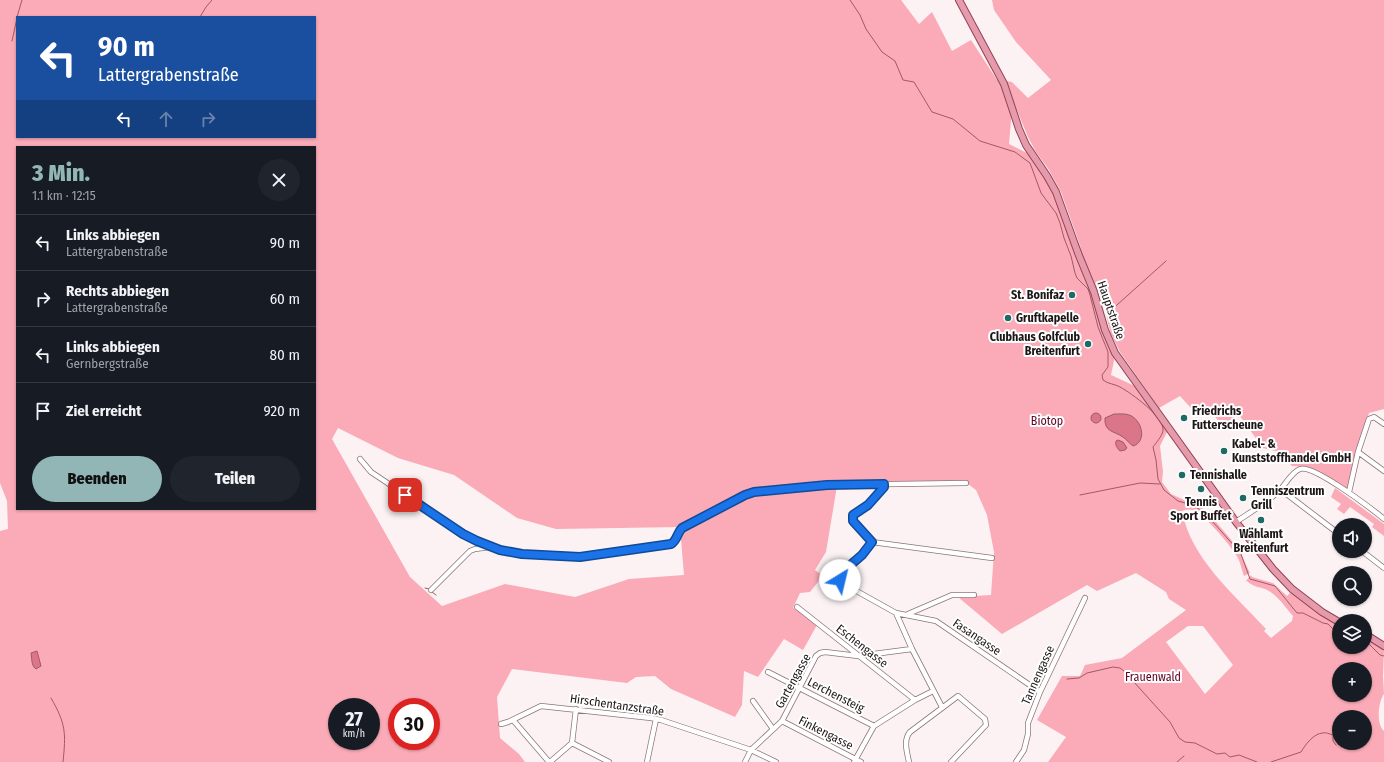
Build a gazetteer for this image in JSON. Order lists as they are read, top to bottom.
{
  "streets": {
    "main road": ["Hauptstraße"],
    "street": [
      "Fasangasse",
      "Eschengasse",
      "Tannengasse",
      "Gartengasse",
      "Lerchensteig",
      "Hirschentanzstraße",
      "Finkengasse"
    ]
  },
  "crossings": [
    ["Fasangasse", "Tannengasse"],
    ["Eschengasse", "Gartengasse"],
    ["Gartengasse", "Lerchensteig"],
    ["Gartengasse", "Hirschentanzstraße"],
    ["Gartengasse", "Finkengasse"]
  ],
  "parks": ["Biotop", "Frauenwald"],
  "places": [
    "St. Bonifaz",
    "Gruftkapelle",
    "Clubhaus Golfclub Breitenfurt",
    "Friedrichs Futterscheune",
    "Kabel- & Kunststoffhandel GmbH",
    "Tennishalle",
    "Tennis Sport Buffet",
    "Tenniszentrum Grill",
    "Wählamt Breitenfurt"
  ],
  "page": {
    "turn": ["90 m", "Lattergrabenstraße"],
    "heading": ["3 Min.", "1.1 km · 12:15"],
    "list": [
      {
        "name": "Links abbiegen",
        "note": "Lattergrabenstraße",
        "value": "90 m"
      },
      {
        "name": "Rechts abbiegen",
        "note": "Lattergrabenstraße",
        "value": "60 m"
      },
      {
        "name": "Links abbiegen",
        "note": "Gernbergstraße",
        "value": "80 m"
      },
      {
        "name": "Ziel erreicht",
        "value": "920 m"
      }
    ],
    "buttons": ["Beenden", "Teilen"],
    "map_buttons": ["+", "−"],
    "speed": "27 km/h",
    "limit": "30"
  }
}
